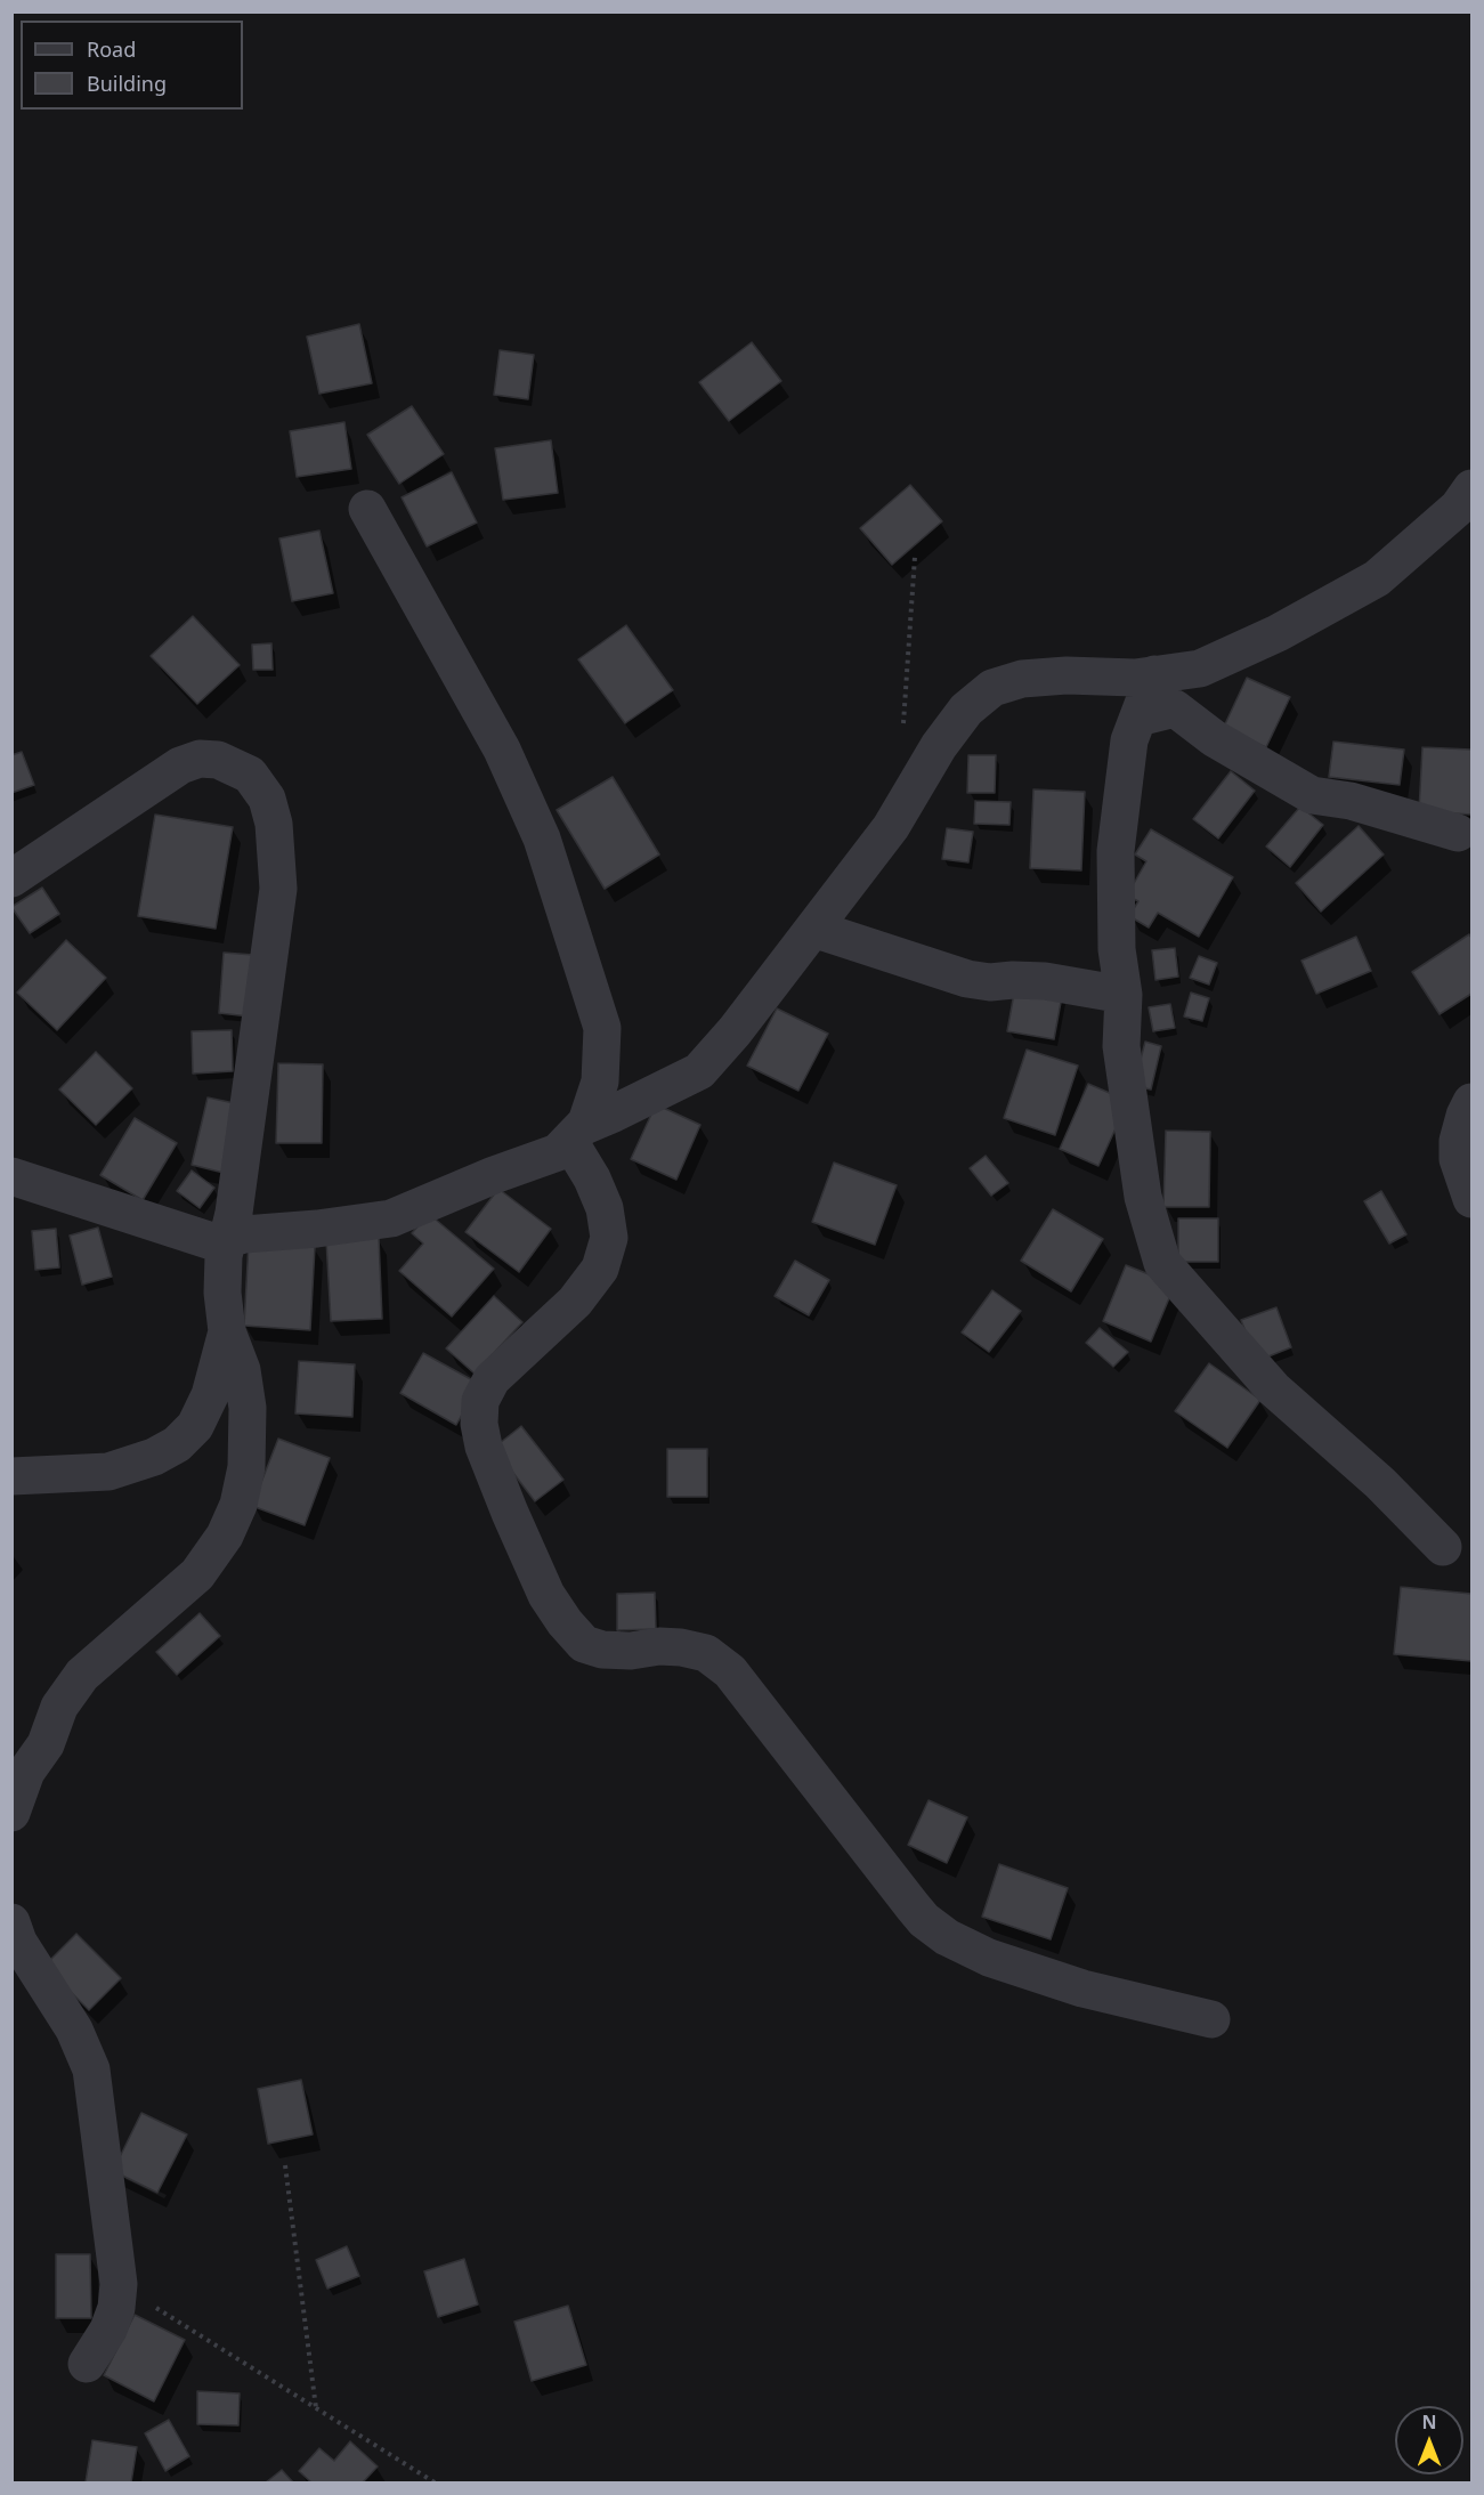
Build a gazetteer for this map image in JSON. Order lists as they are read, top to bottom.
{
  "legend": ["Road", "Building"],
  "north": "top"
}
